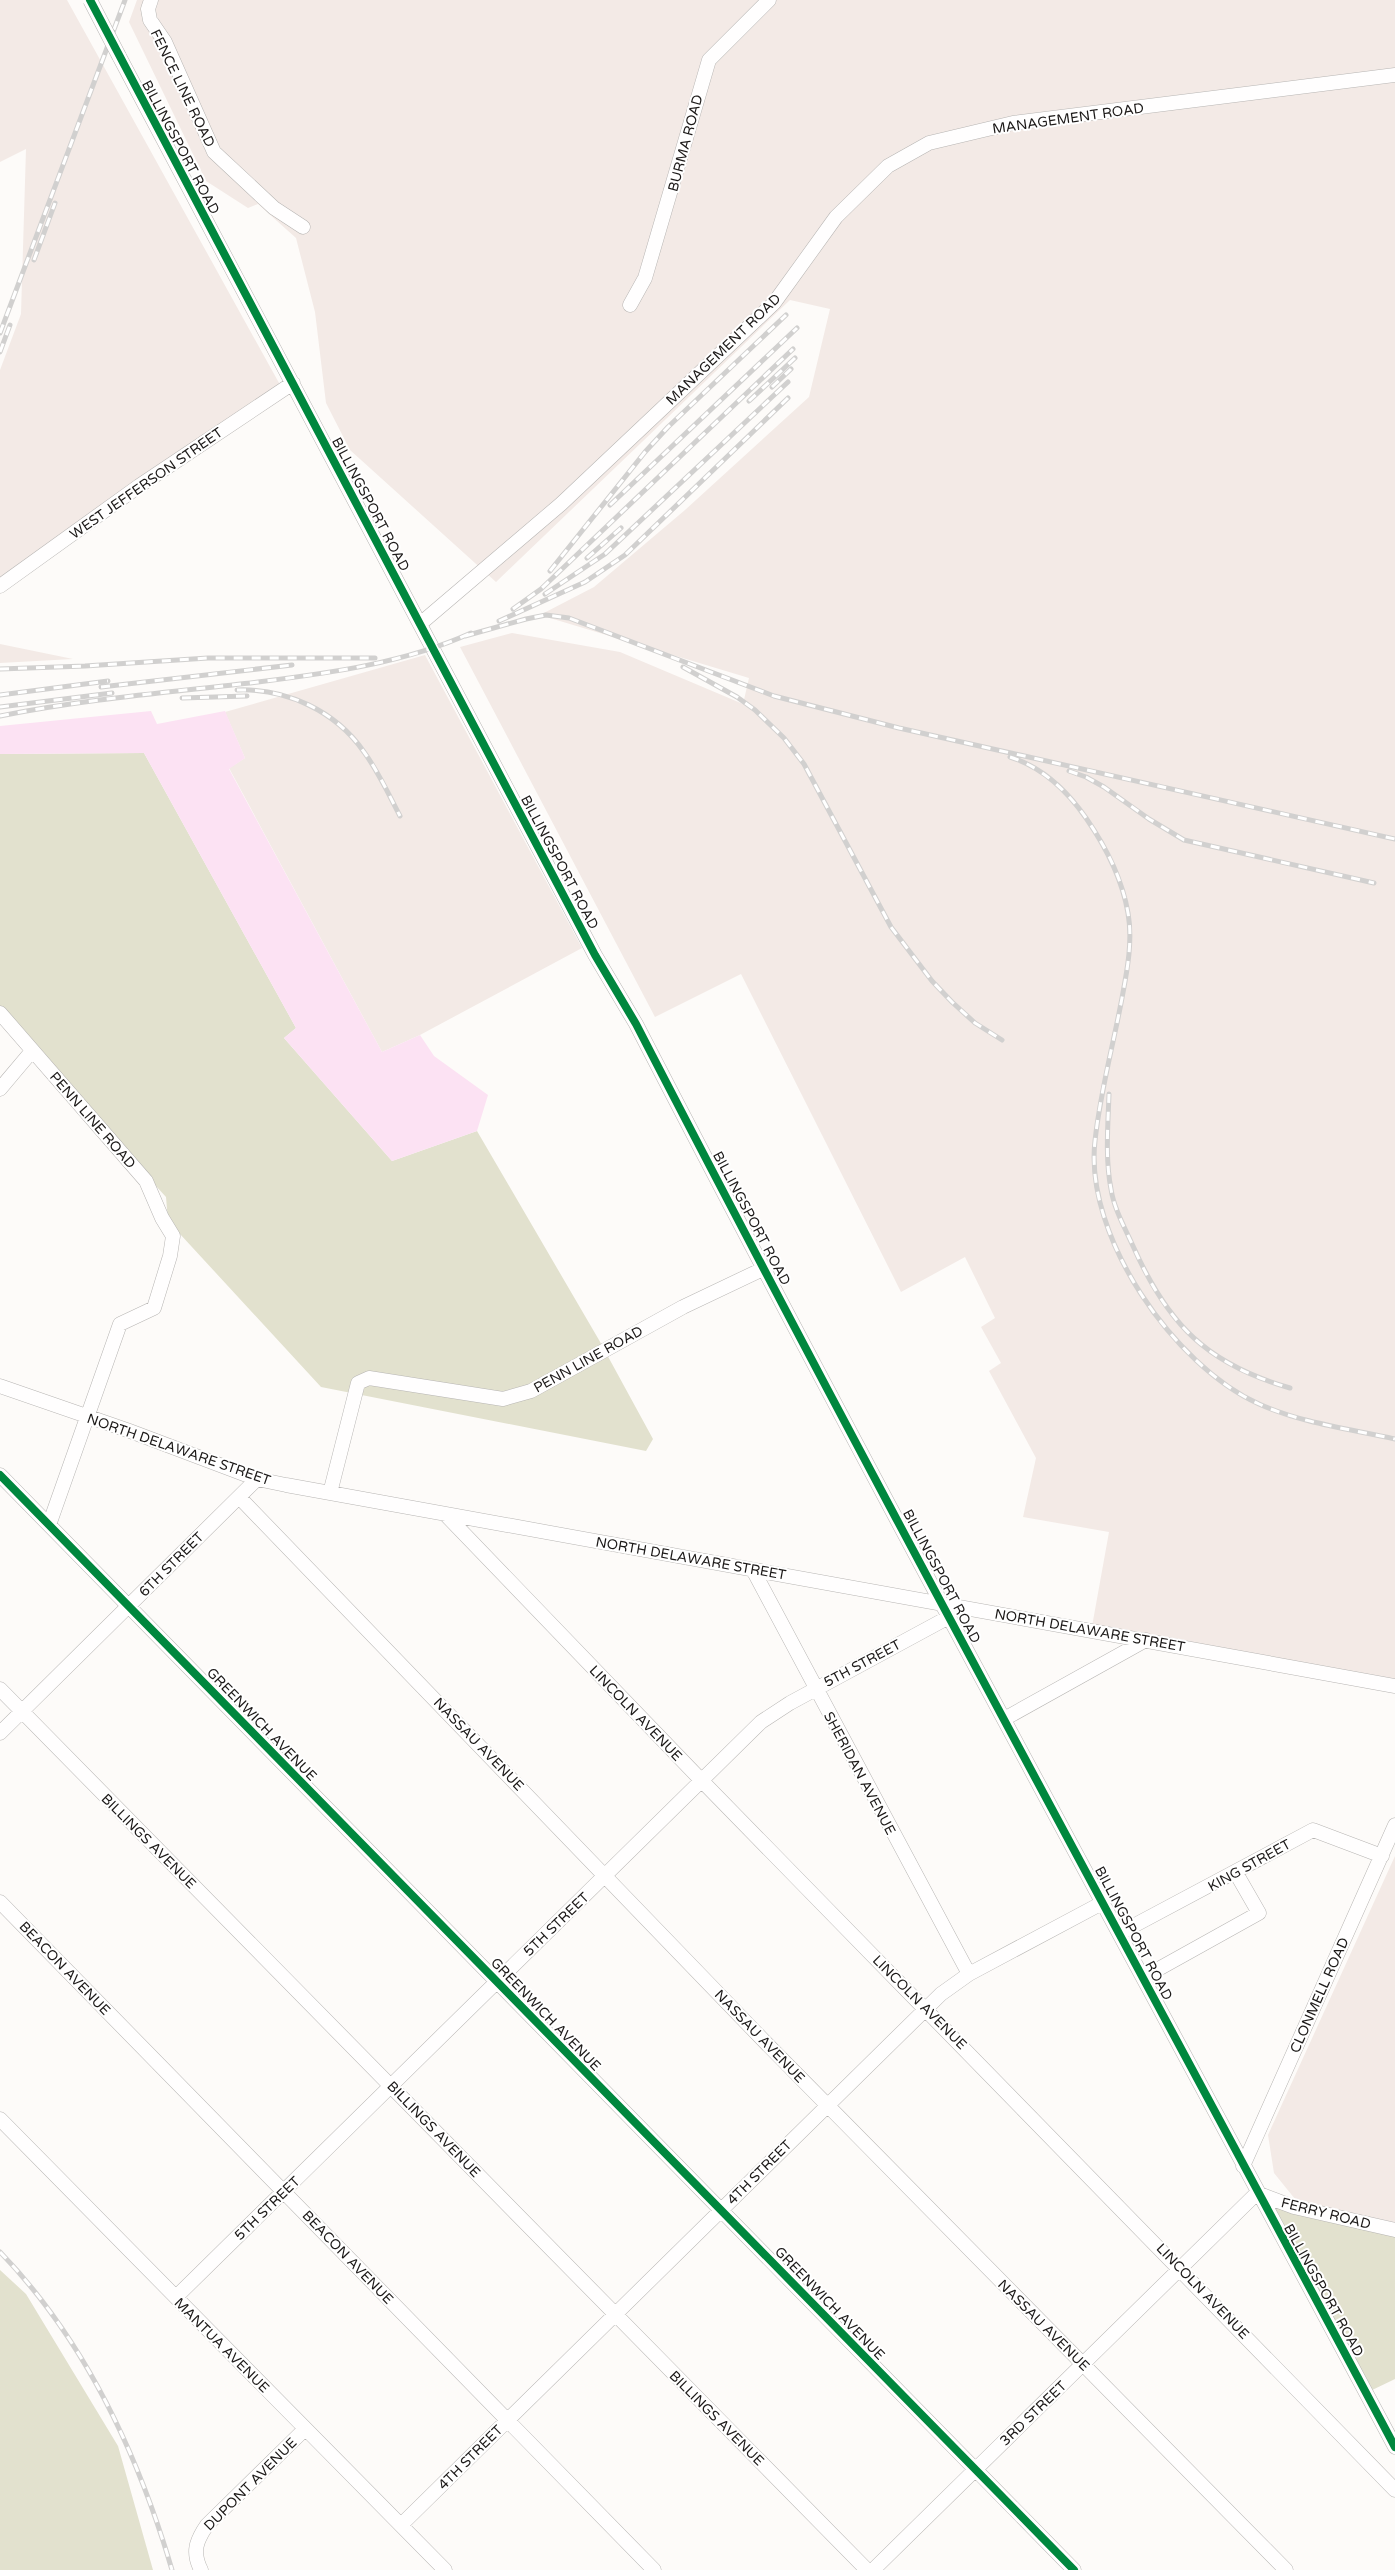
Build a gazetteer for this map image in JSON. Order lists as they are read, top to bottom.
{
  "streets": {
    "street": [
      "FENCE LINE ROAD",
      "MANAGEMENT ROAD",
      "BURMA ROAD",
      "BILLINGSPORT ROAD",
      "WEST JEFFERSON STREET",
      "PENN LINE ROAD",
      "NORTH DELAWARE STREET",
      "6TH STREET",
      "5TH STREET",
      "LINCOLN AVENUE",
      "GREENWICH AVENUE",
      "NASSAU AVENUE",
      "SHERIDAN AVENUE",
      "BILLINGS AVENUE",
      "KING STREET",
      "BEACON AVENUE",
      "CLONMELL ROAD",
      "4TH STREET",
      "FERRY ROAD",
      "MANTUA AVENUE",
      "3RD STREET",
      "DUPONT AVENUE"
    ]
  },
  "crossings": [
    ["MANAGEMENT ROAD", "BILLINGSPORT ROAD"],
    ["BILLINGSPORT ROAD", "WEST JEFFERSON STREET"],
    ["BILLINGSPORT ROAD", "PENN LINE ROAD"],
    ["BILLINGSPORT ROAD", "NORTH DELAWARE STREET"],
    ["BILLINGSPORT ROAD", "5TH STREET"],
    ["BILLINGSPORT ROAD", "KING STREET"],
    ["BILLINGSPORT ROAD", "CLONMELL ROAD"],
    ["BILLINGSPORT ROAD", "4TH STREET"],
    ["BILLINGSPORT ROAD", "FERRY ROAD"],
    ["BILLINGSPORT ROAD", "3RD STREET"],
    ["PENN LINE ROAD", "NORTH DELAWARE STREET"],
    ["NORTH DELAWARE STREET", "6TH STREET"],
    ["NORTH DELAWARE STREET", "5TH STREET"],
    ["NORTH DELAWARE STREET", "LINCOLN AVENUE"],
    ["NORTH DELAWARE STREET", "SHERIDAN AVENUE"],
    ["6TH STREET", "GREENWICH AVENUE"],
    ["6TH STREET", "NASSAU AVENUE"],
    ["6TH STREET", "BILLINGS AVENUE"],
    ["5TH STREET", "LINCOLN AVENUE"],
    ["5TH STREET", "GREENWICH AVENUE"],
    ["5TH STREET", "NASSAU AVENUE"],
    ["5TH STREET", "SHERIDAN AVENUE"],
    ["5TH STREET", "BILLINGS AVENUE"],
    ["5TH STREET", "BEACON AVENUE"],
    ["5TH STREET", "MANTUA AVENUE"],
    ["LINCOLN AVENUE", "4TH STREET"],
    ["LINCOLN AVENUE", "3RD STREET"],
    ["GREENWICH AVENUE", "4TH STREET"],
    ["GREENWICH AVENUE", "3RD STREET"],
    ["NASSAU AVENUE", "4TH STREET"],
    ["NASSAU AVENUE", "3RD STREET"],
    ["SHERIDAN AVENUE", "4TH STREET"],
    ["BILLINGS AVENUE", "4TH STREET"],
    ["KING STREET", "CLONMELL ROAD"],
    ["BEACON AVENUE", "4TH STREET"],
    ["4TH STREET", "MANTUA AVENUE"],
    ["FERRY ROAD", "3RD STREET"],
    ["MANTUA AVENUE", "DUPONT AVENUE"]
  ]
}
